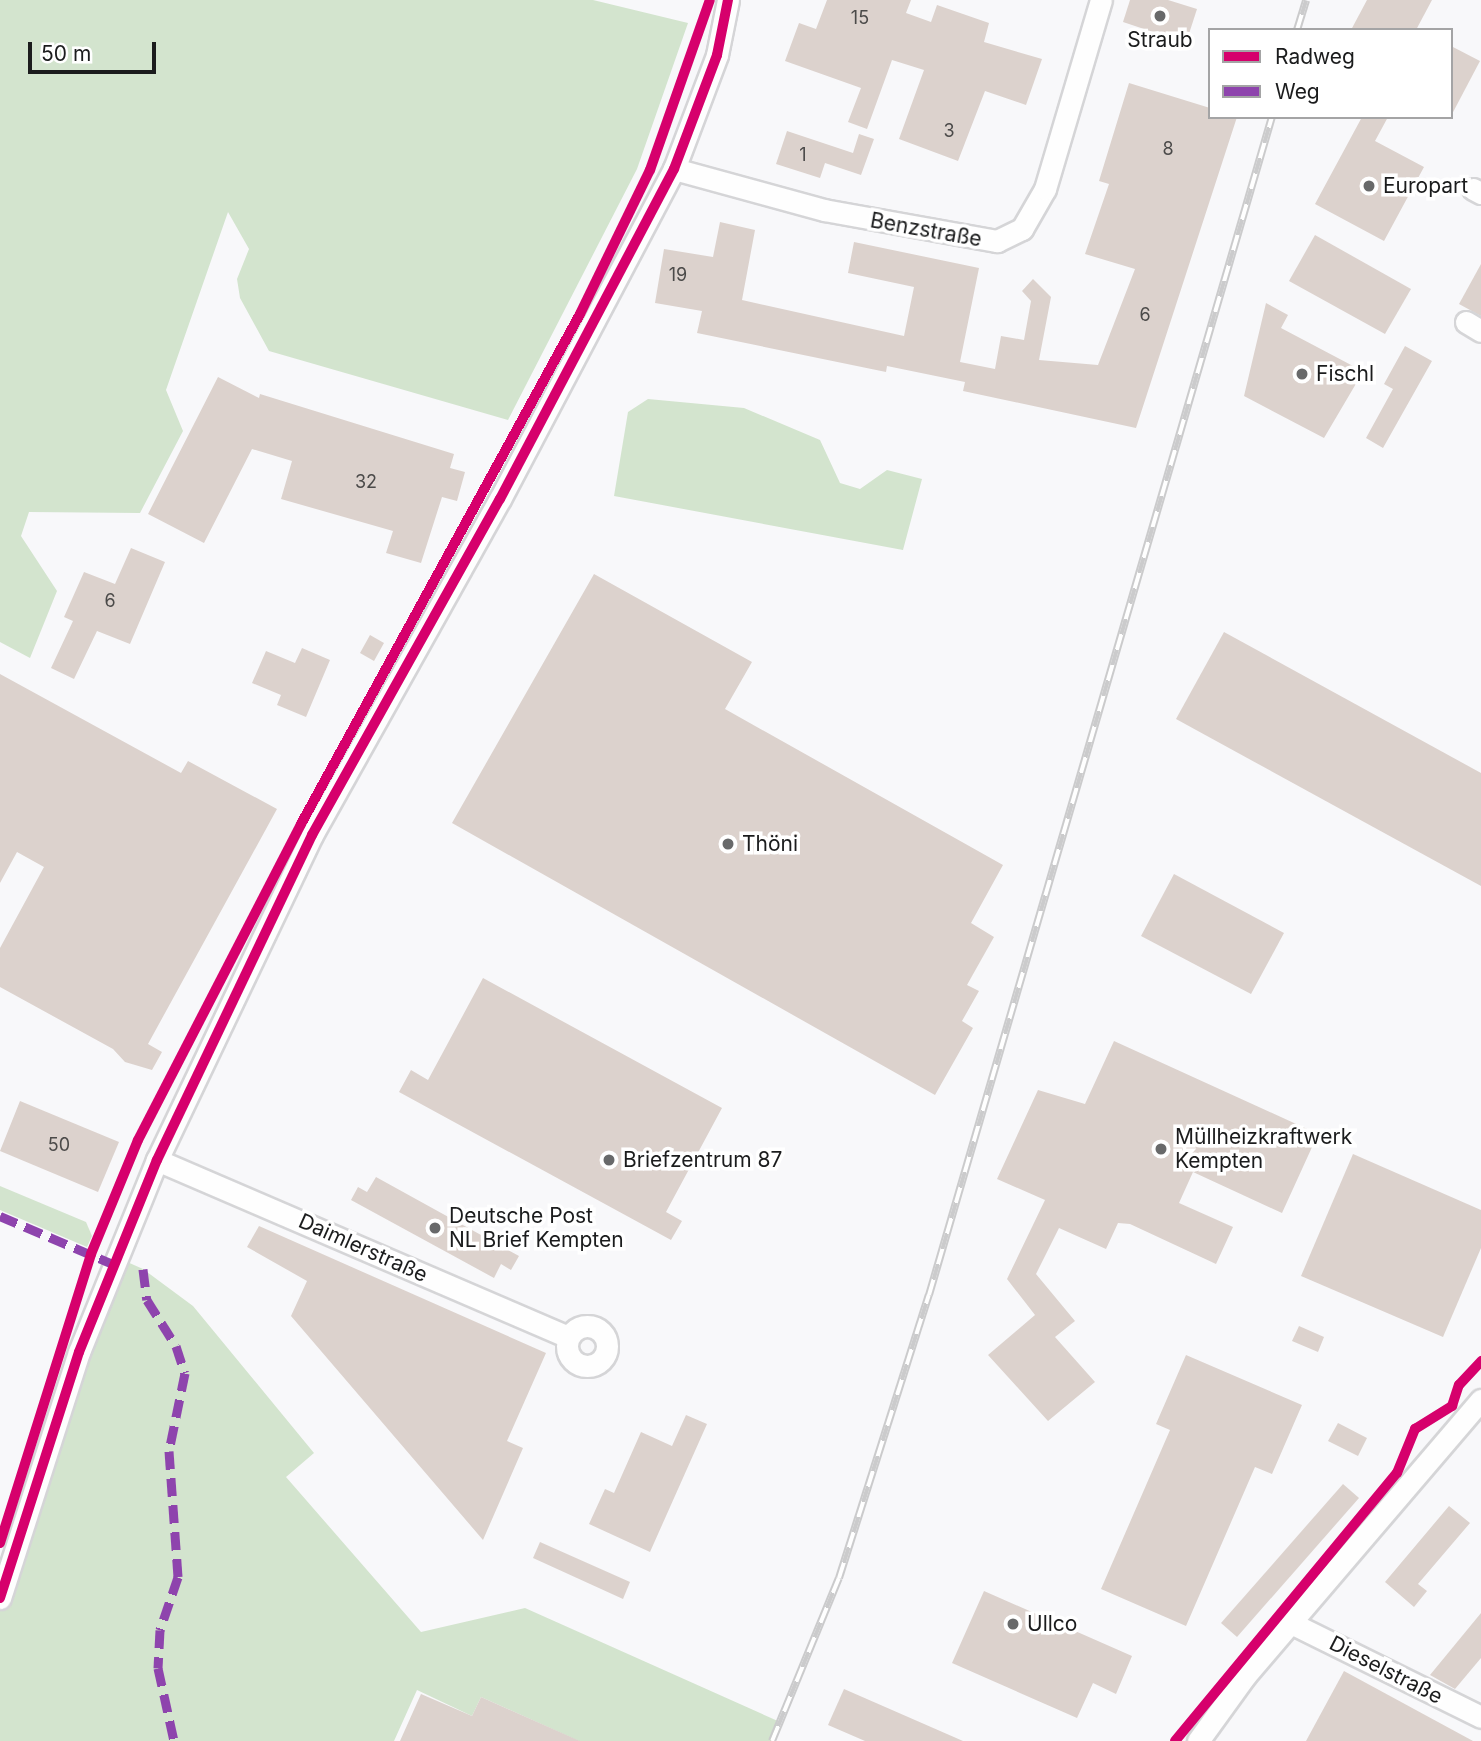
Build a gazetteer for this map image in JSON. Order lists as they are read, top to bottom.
{
  "streets": {
    "street": ["Benzstraße", "Daimlerstraße", "Dieselstraße"]
  },
  "places": [
    "Straub",
    "Europart",
    "Fischl",
    "Thöni",
    "Müllheizkraftwerk Kempten",
    "Briefzentrum 87",
    "Deutsche Post NL Brief Kempten",
    "Ullco"
  ],
  "house_numbers": [
    "15",
    "3",
    "8",
    "1",
    "19",
    "6",
    "32",
    "6",
    "50"
  ],
  "legend": ["Radweg", "Weg"],
  "scale_bar": "50 m"
}
